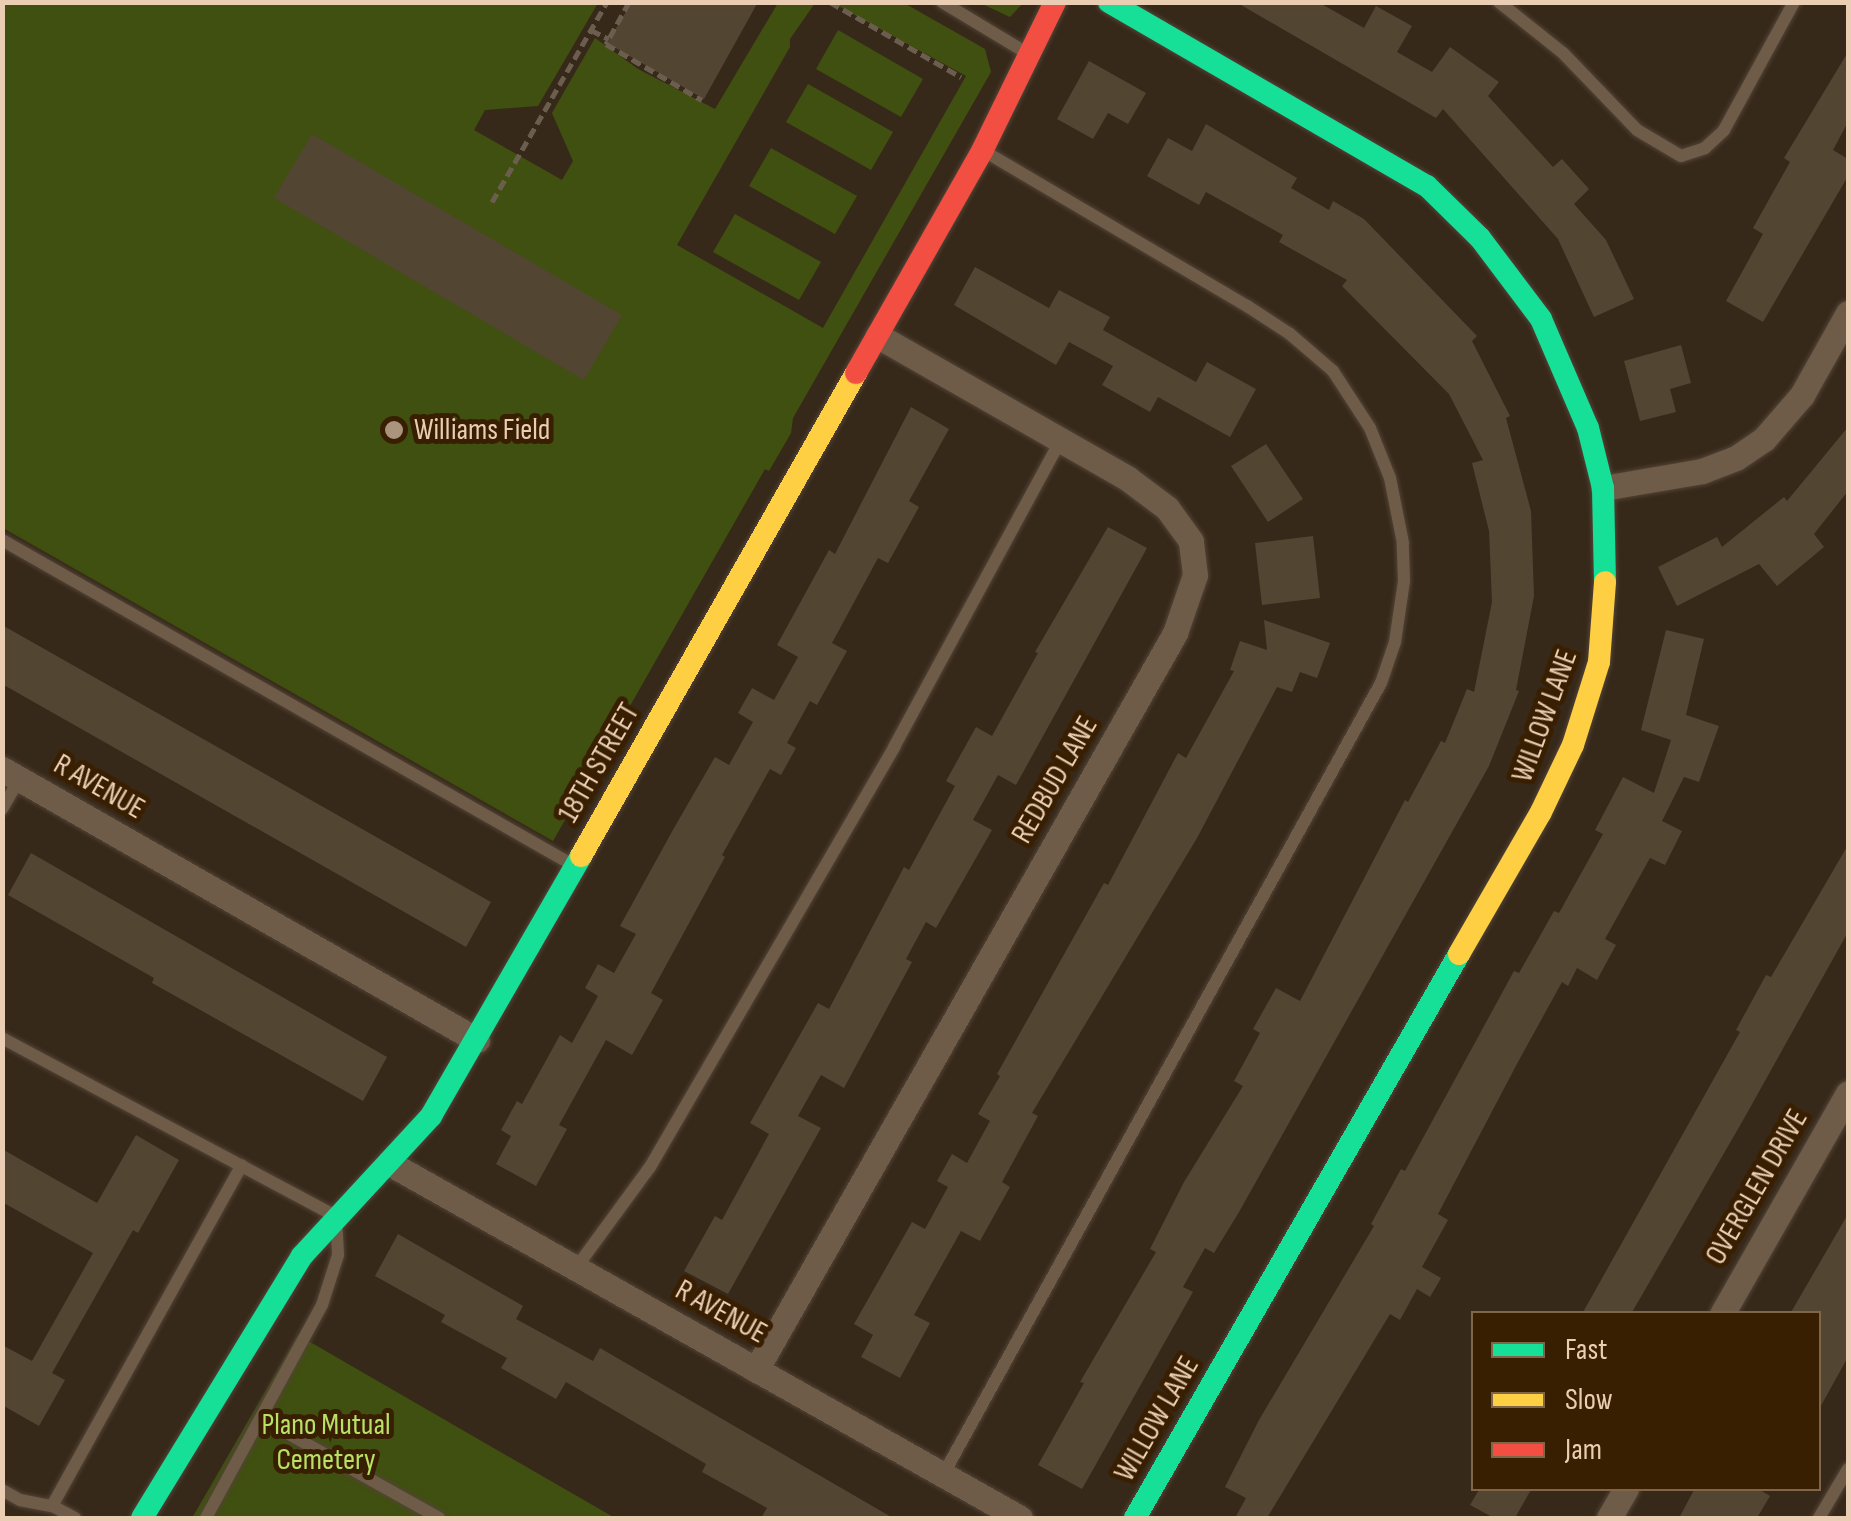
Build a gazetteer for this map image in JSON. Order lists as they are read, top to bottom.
{
  "streets": {
    "street": [
      "WILLOW LANE",
      "18TH STREET",
      "REDBUD LANE",
      "R AVENUE",
      "OVERGLEN DRIVE"
    ]
  },
  "crossings": [
    ["18TH STREET", "REDBUD LANE"],
    ["18TH STREET", "R AVENUE"],
    ["REDBUD LANE", "R AVENUE"]
  ],
  "parks": ["Plano Mutual Cemetery"],
  "places": ["Williams Field"],
  "legend": ["Fast", "Slow", "Jam"]
}
